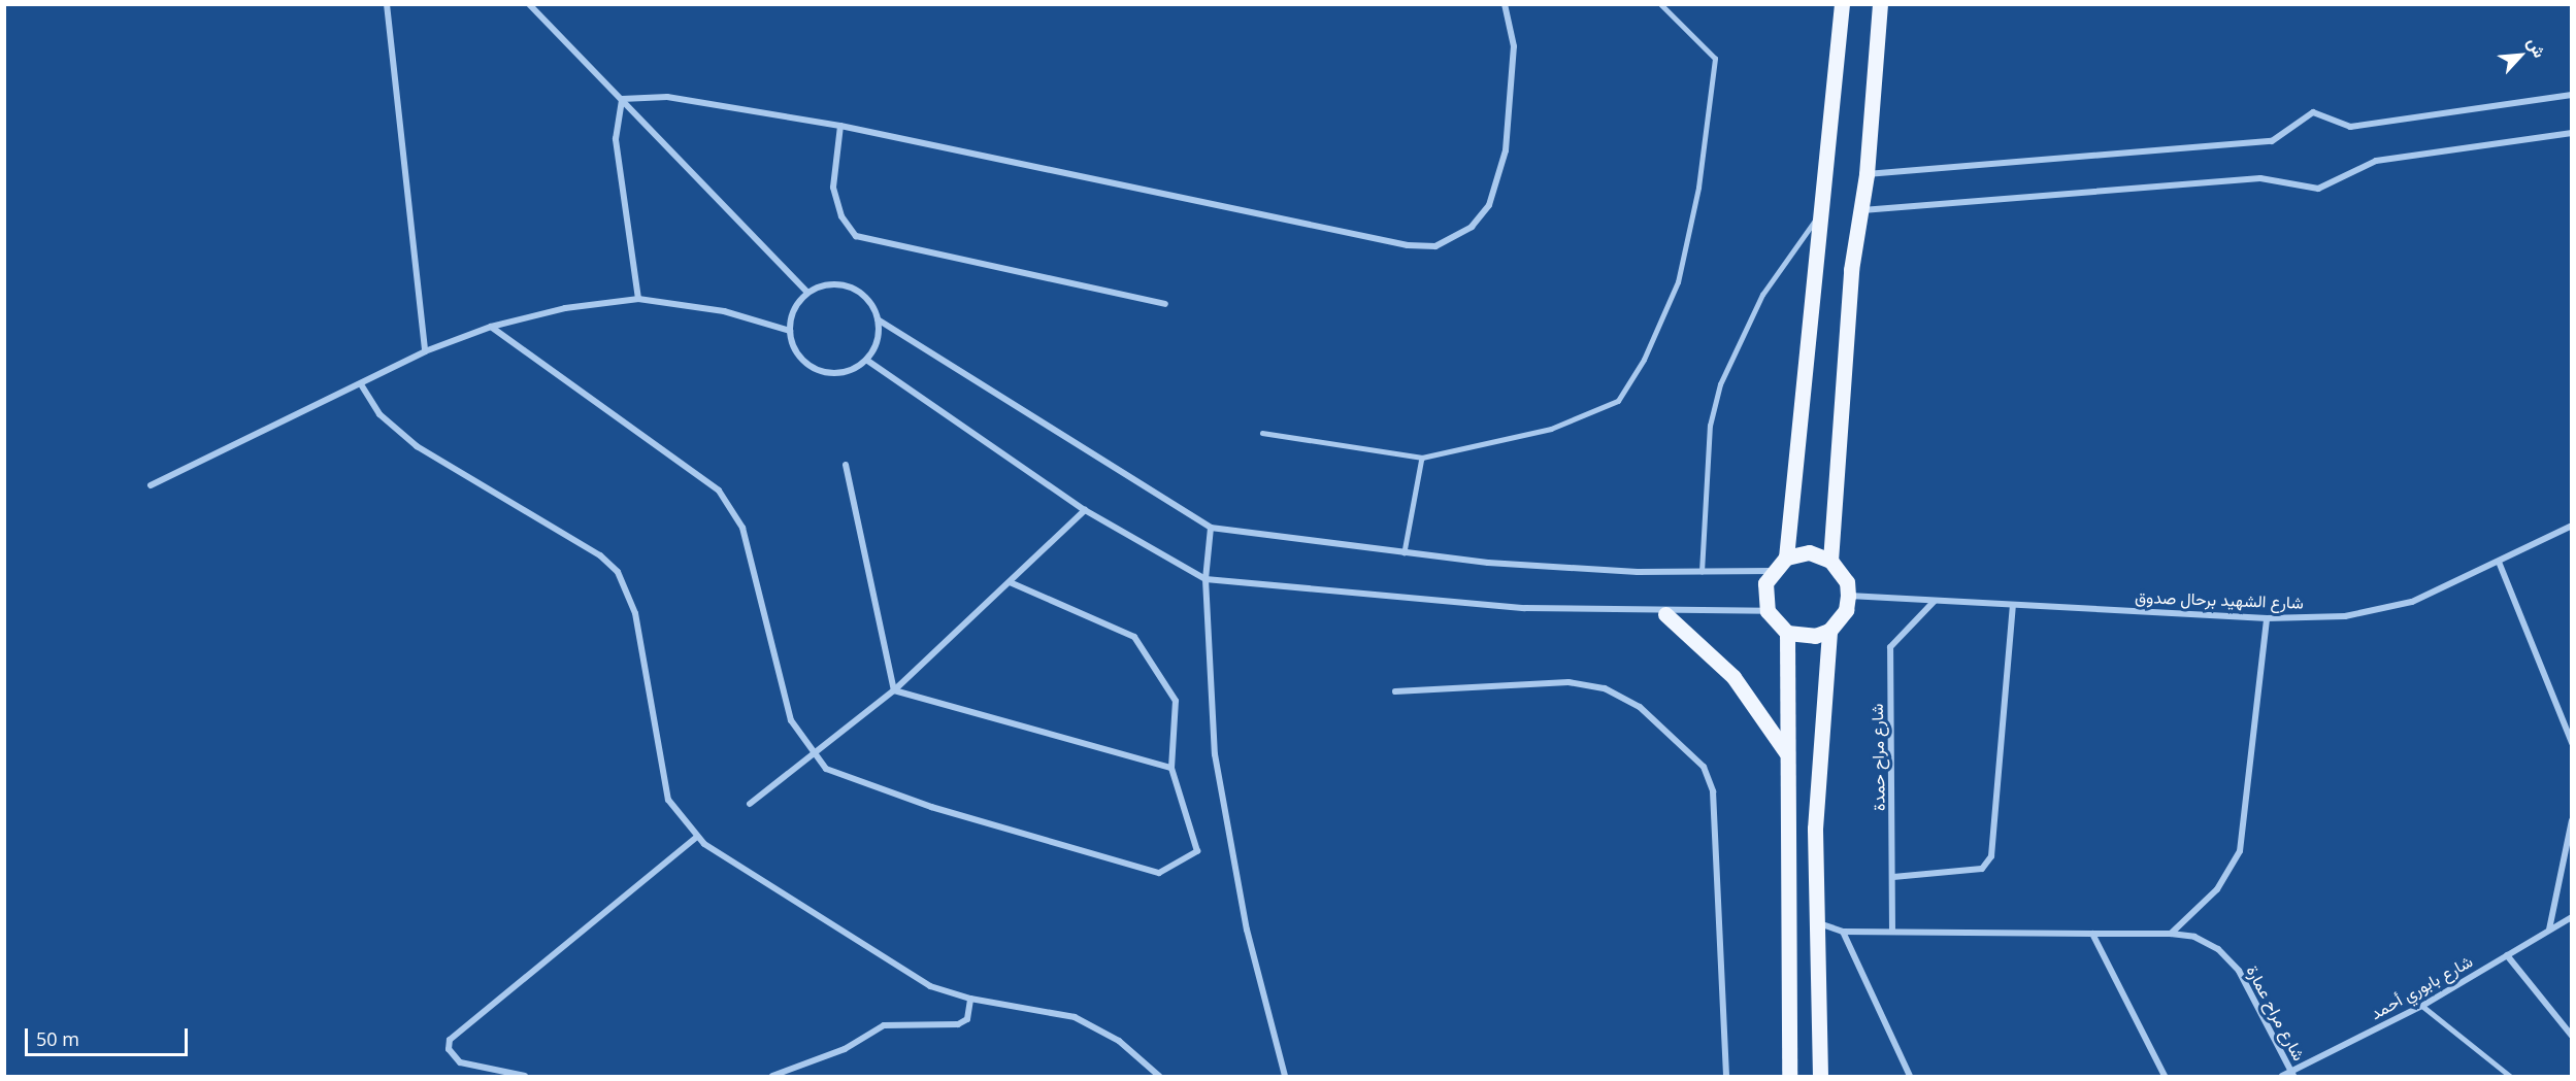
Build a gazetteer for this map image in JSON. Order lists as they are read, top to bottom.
{
  "streets": {
    "street": [
      "شارع الشهيد برحال صدوق",
      "شارع مراح حمدة",
      "شارع بابوري أحمد",
      "شارع مراح عمارة"
    ]
  },
  "crossings": [
    ["شارع الشهيد برحال صدوق", "شارع مراح حمدة"],
    ["شارع مراح حمدة", "شارع مراح عمارة"],
    ["شارع بابوري أحمد", "شارع مراح عمارة"]
  ],
  "scale_bar": "50 m",
  "north": "top right"
}
